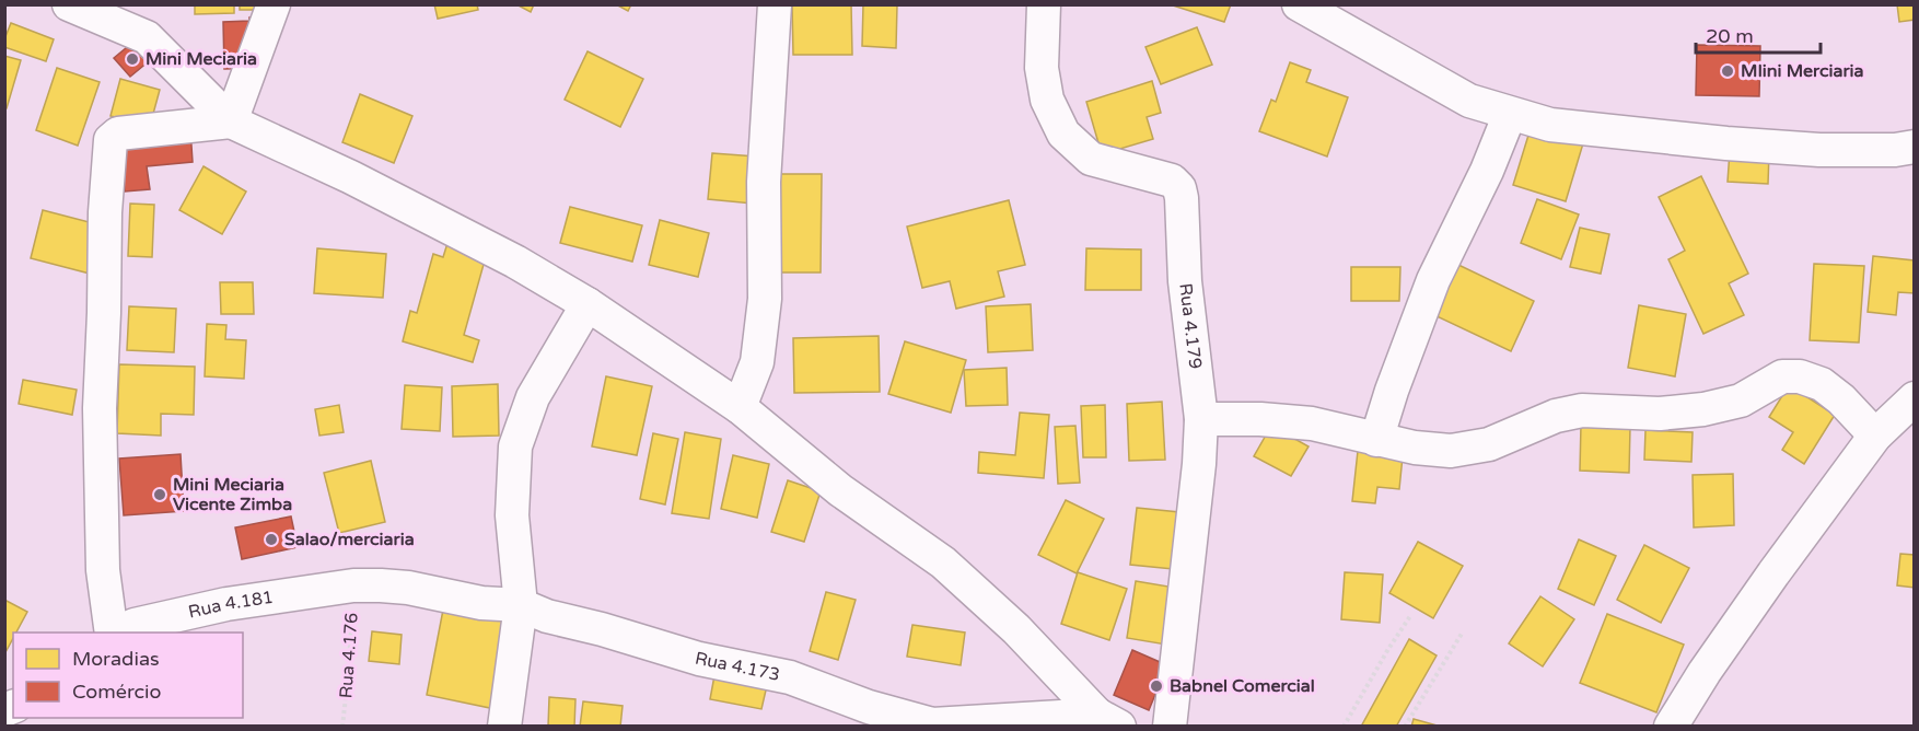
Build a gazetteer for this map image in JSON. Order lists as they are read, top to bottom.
{
  "streets": {
    "street": ["Rua 4.179", "Rua 4.181", "Rua 4.173"],
    "path": ["Rua 4.176"]
  },
  "crossings": [
    ["Rua 4.181", "Rua 4.176"],
    ["Rua 4.181", "Rua 4.173"],
    ["Rua 4.176", "Rua 4.173"]
  ],
  "places": [
    "Mini Meciaria",
    "MIini Merciaria",
    "Mini Meciaria Vicente Zimba",
    "Salao/merciaria",
    "Babnel Comercial"
  ],
  "legend": ["Moradias", "Comércio"],
  "scale_bar": "20 m"
}
